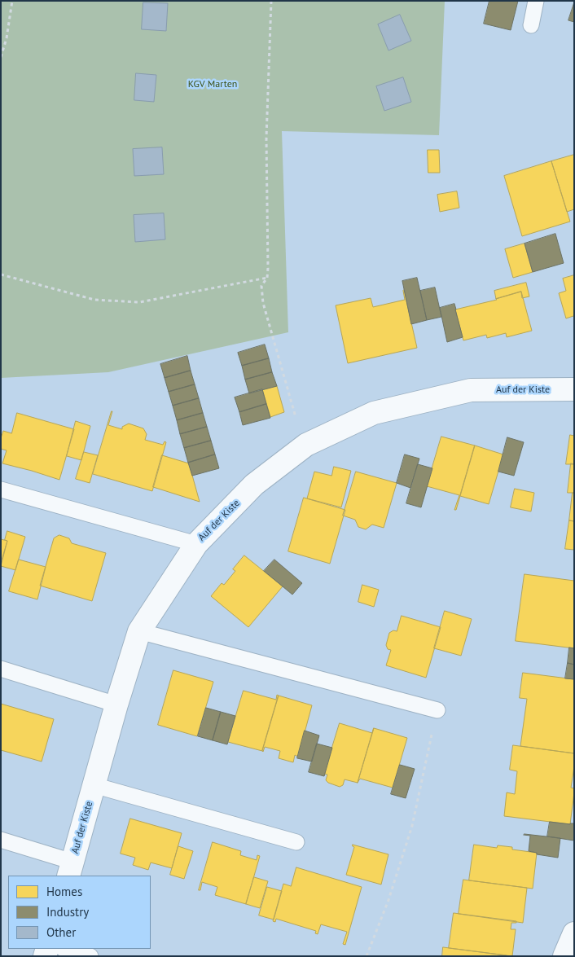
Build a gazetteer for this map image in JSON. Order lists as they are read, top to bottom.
{
  "streets": {
    "street": ["Auf der Kiste"]
  },
  "parks": ["KGV Marten"],
  "legend": ["Homes", "Industry", "Other"]
}
